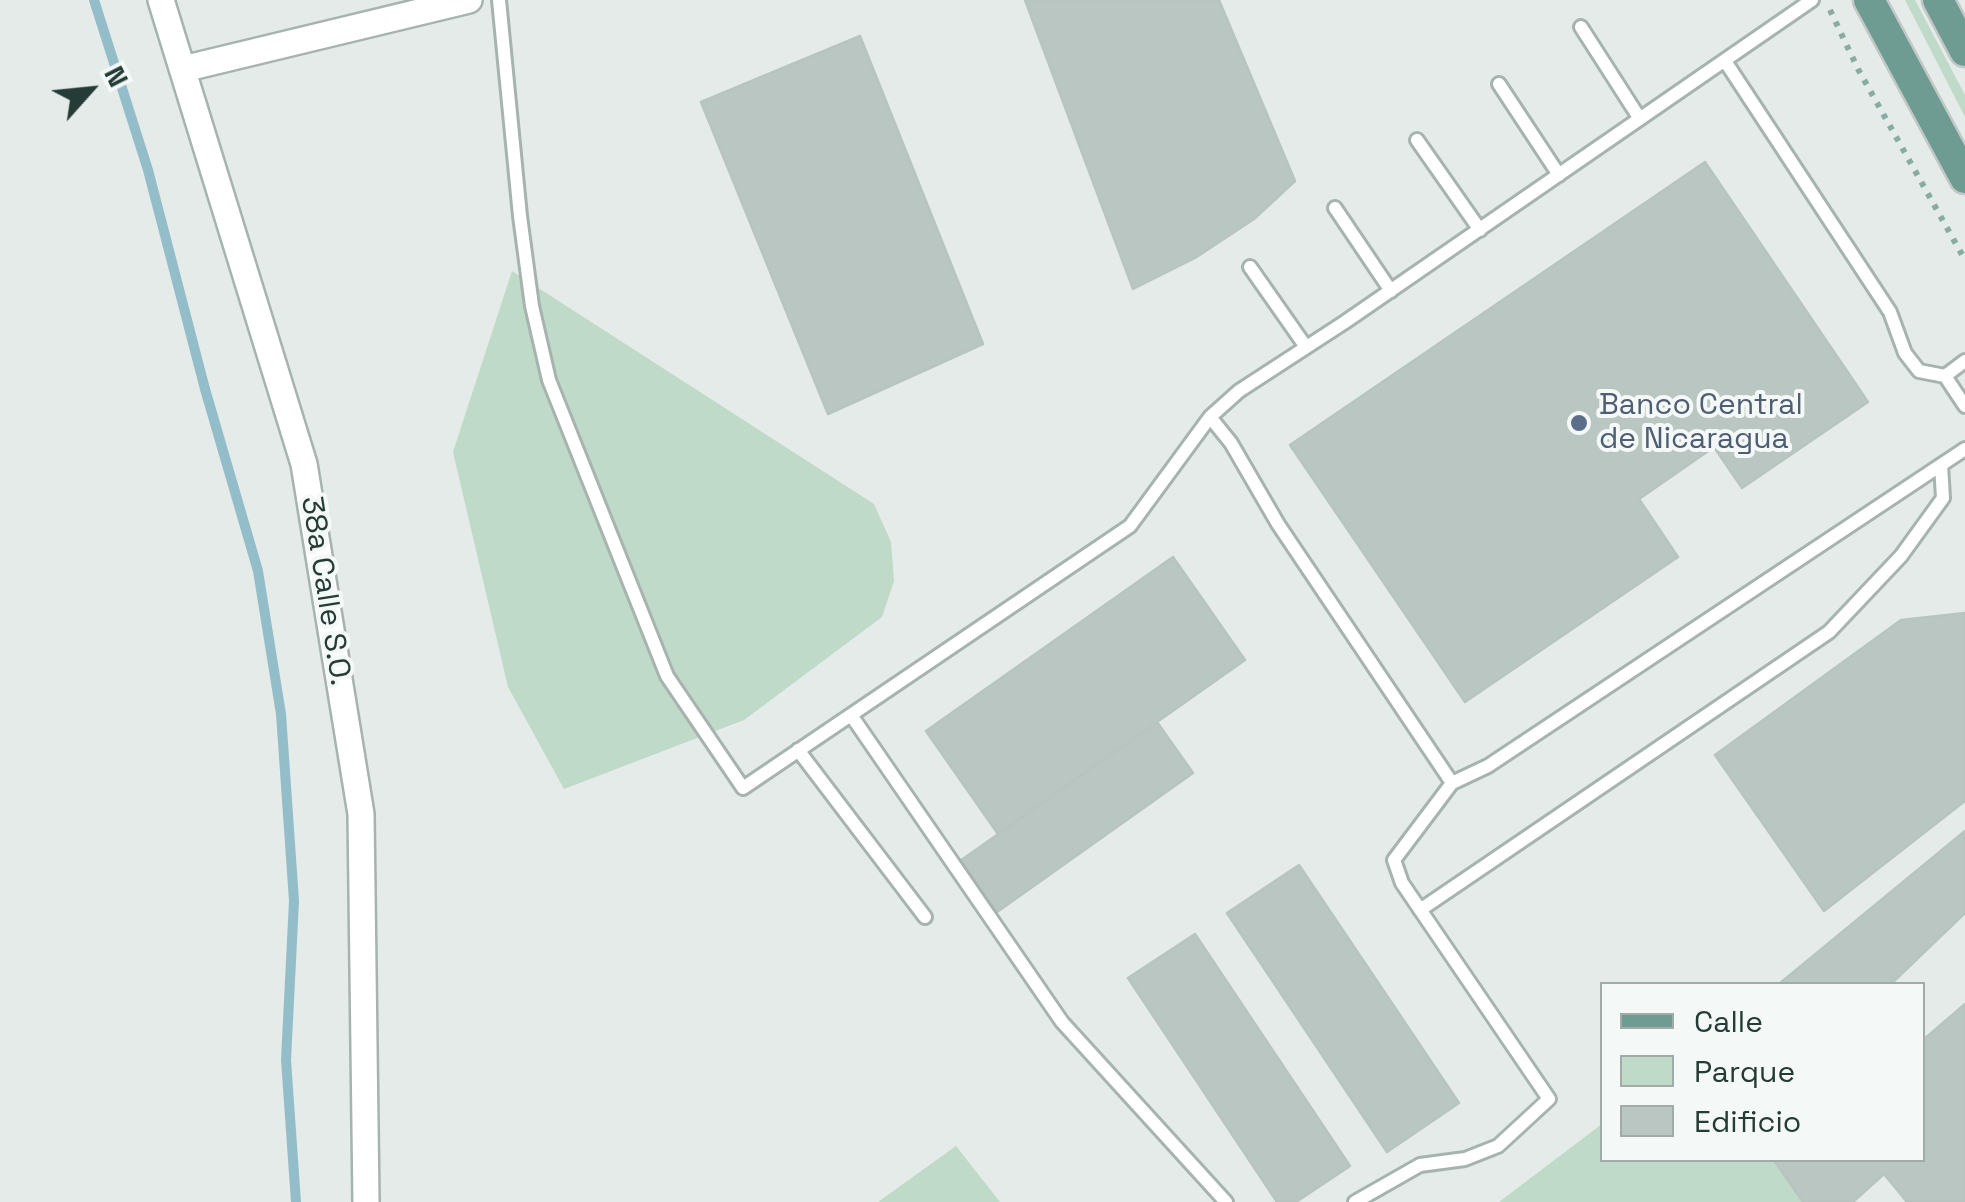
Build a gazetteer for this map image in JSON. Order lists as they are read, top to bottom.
{
  "streets": {
    "street": ["38a Calle S.O."]
  },
  "places": ["Banco Central de Nicaragua"],
  "legend": ["Calle", "Parque", "Edificio"],
  "north": "top right"
}
